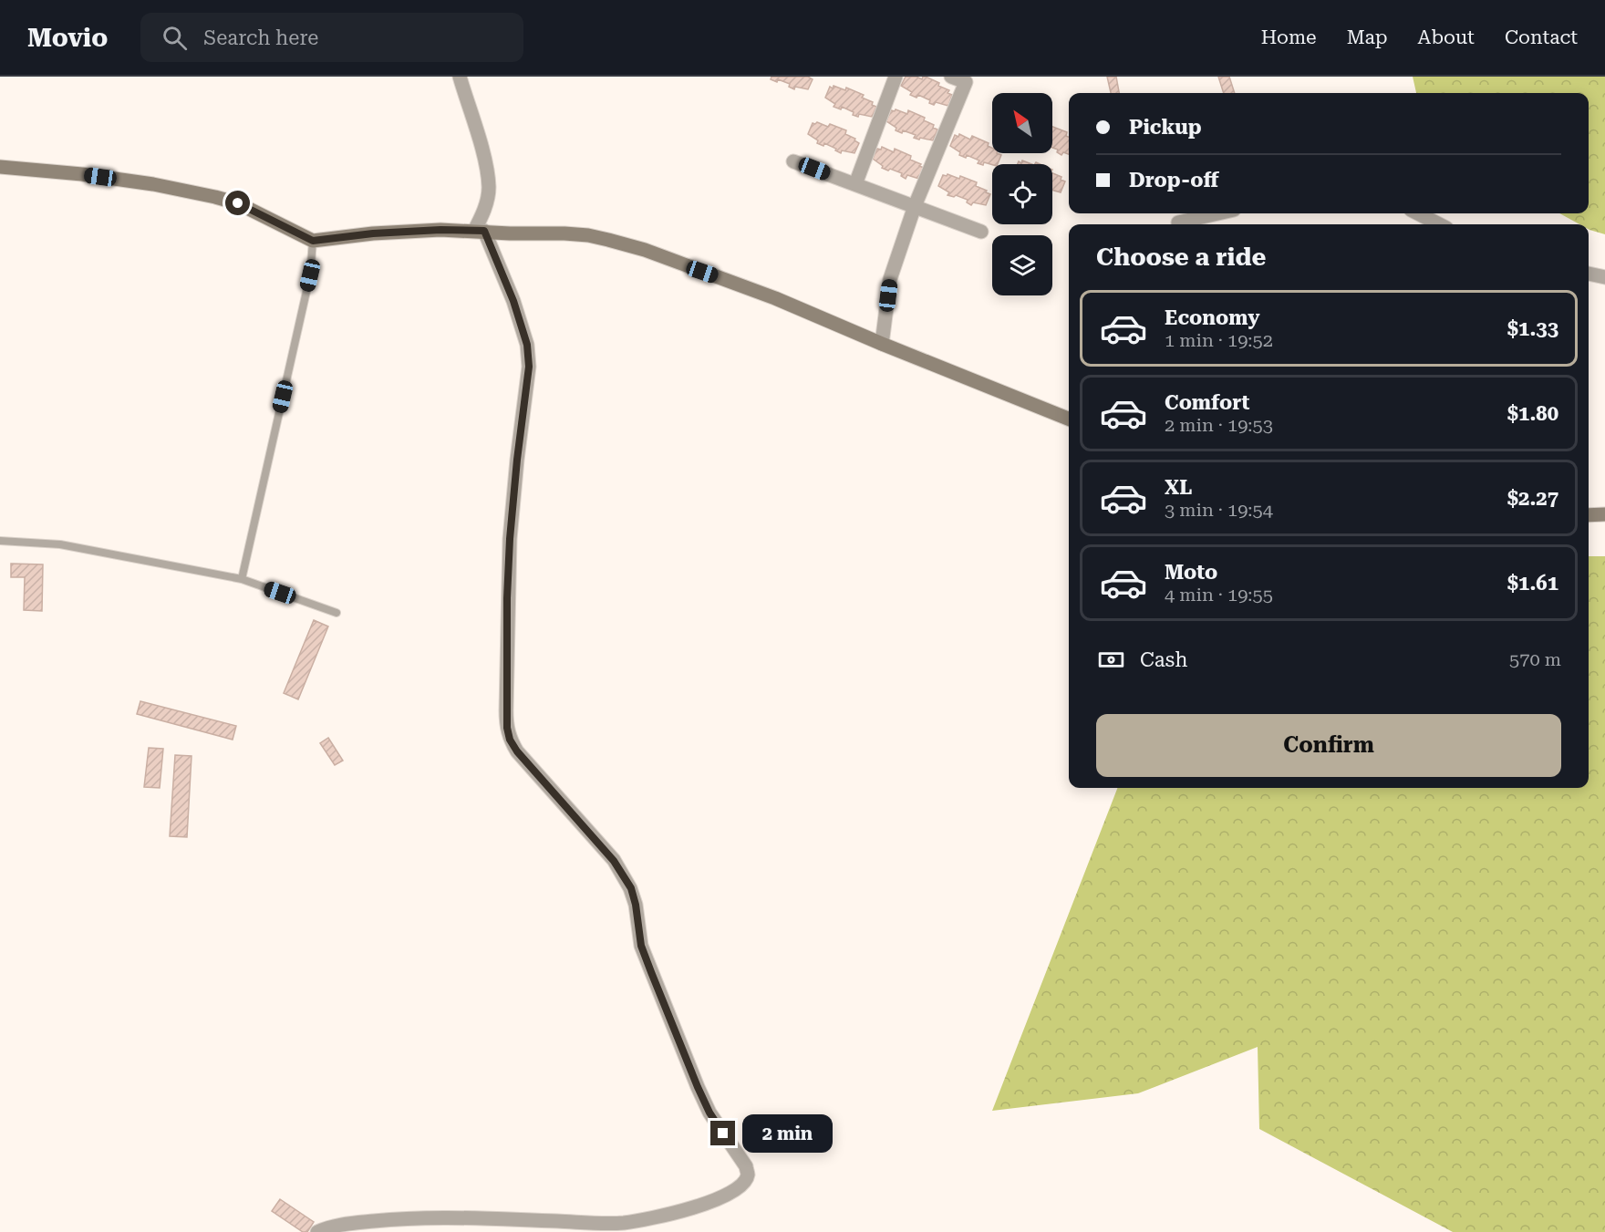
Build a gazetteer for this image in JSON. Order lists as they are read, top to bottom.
{
  "north": "top left",
  "page": {
    "header": "Movio",
    "search": "Search here",
    "nav": [
      "Home",
      "Map",
      "About",
      "Contact"
    ],
    "banner": ["Pickup", "Drop-off"],
    "heading": "Choose a ride",
    "list": [
      {
        "name": "Economy",
        "note": "1 min · 19:52",
        "value": "$1.33"
      },
      {
        "name": "Comfort",
        "note": "2 min · 19:53",
        "value": "$1.80"
      },
      {
        "name": "XL",
        "note": "3 min · 19:54",
        "value": "$2.27"
      },
      {
        "name": "Moto",
        "note": "4 min · 19:55",
        "value": "$1.61"
      }
    ],
    "pay": ["Cash", "570 m"],
    "buttons": "Confirm",
    "bubble": "2 min"
  }
}
